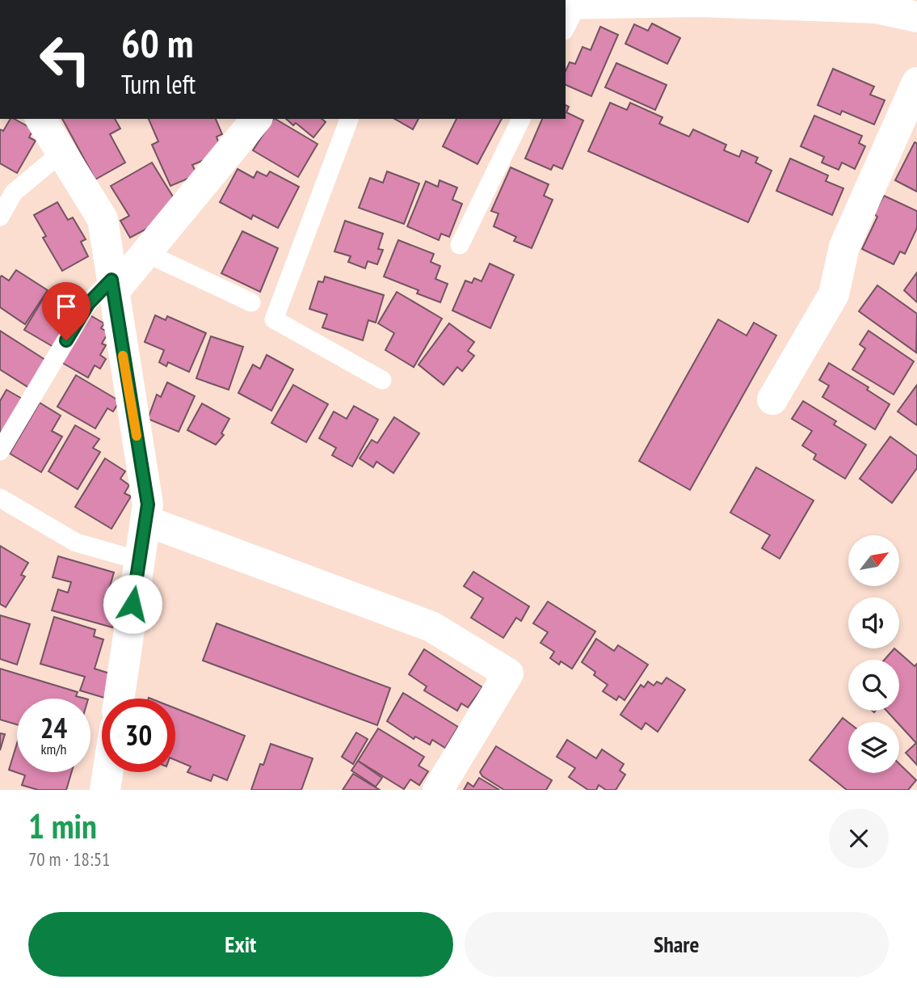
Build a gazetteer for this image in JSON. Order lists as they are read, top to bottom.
{
  "north": "top right",
  "page": {
    "turn": ["60 m", "Turn left"],
    "speed": "24 km/h",
    "limit": "30",
    "heading": ["1 min", "70 m · 18:51"],
    "buttons": ["Exit", "Share"]
  }
}
